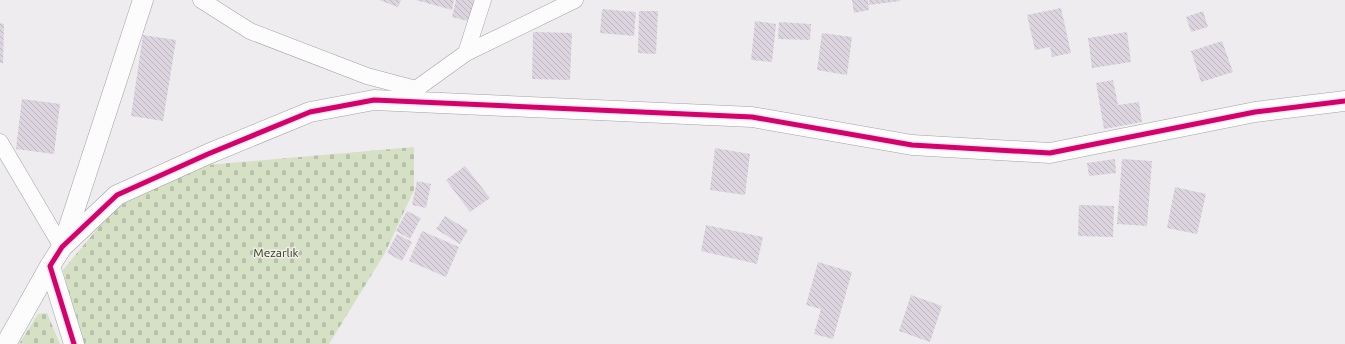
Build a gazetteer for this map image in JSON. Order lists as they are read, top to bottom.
{
  "parks": ["Mezarlık"]
}
